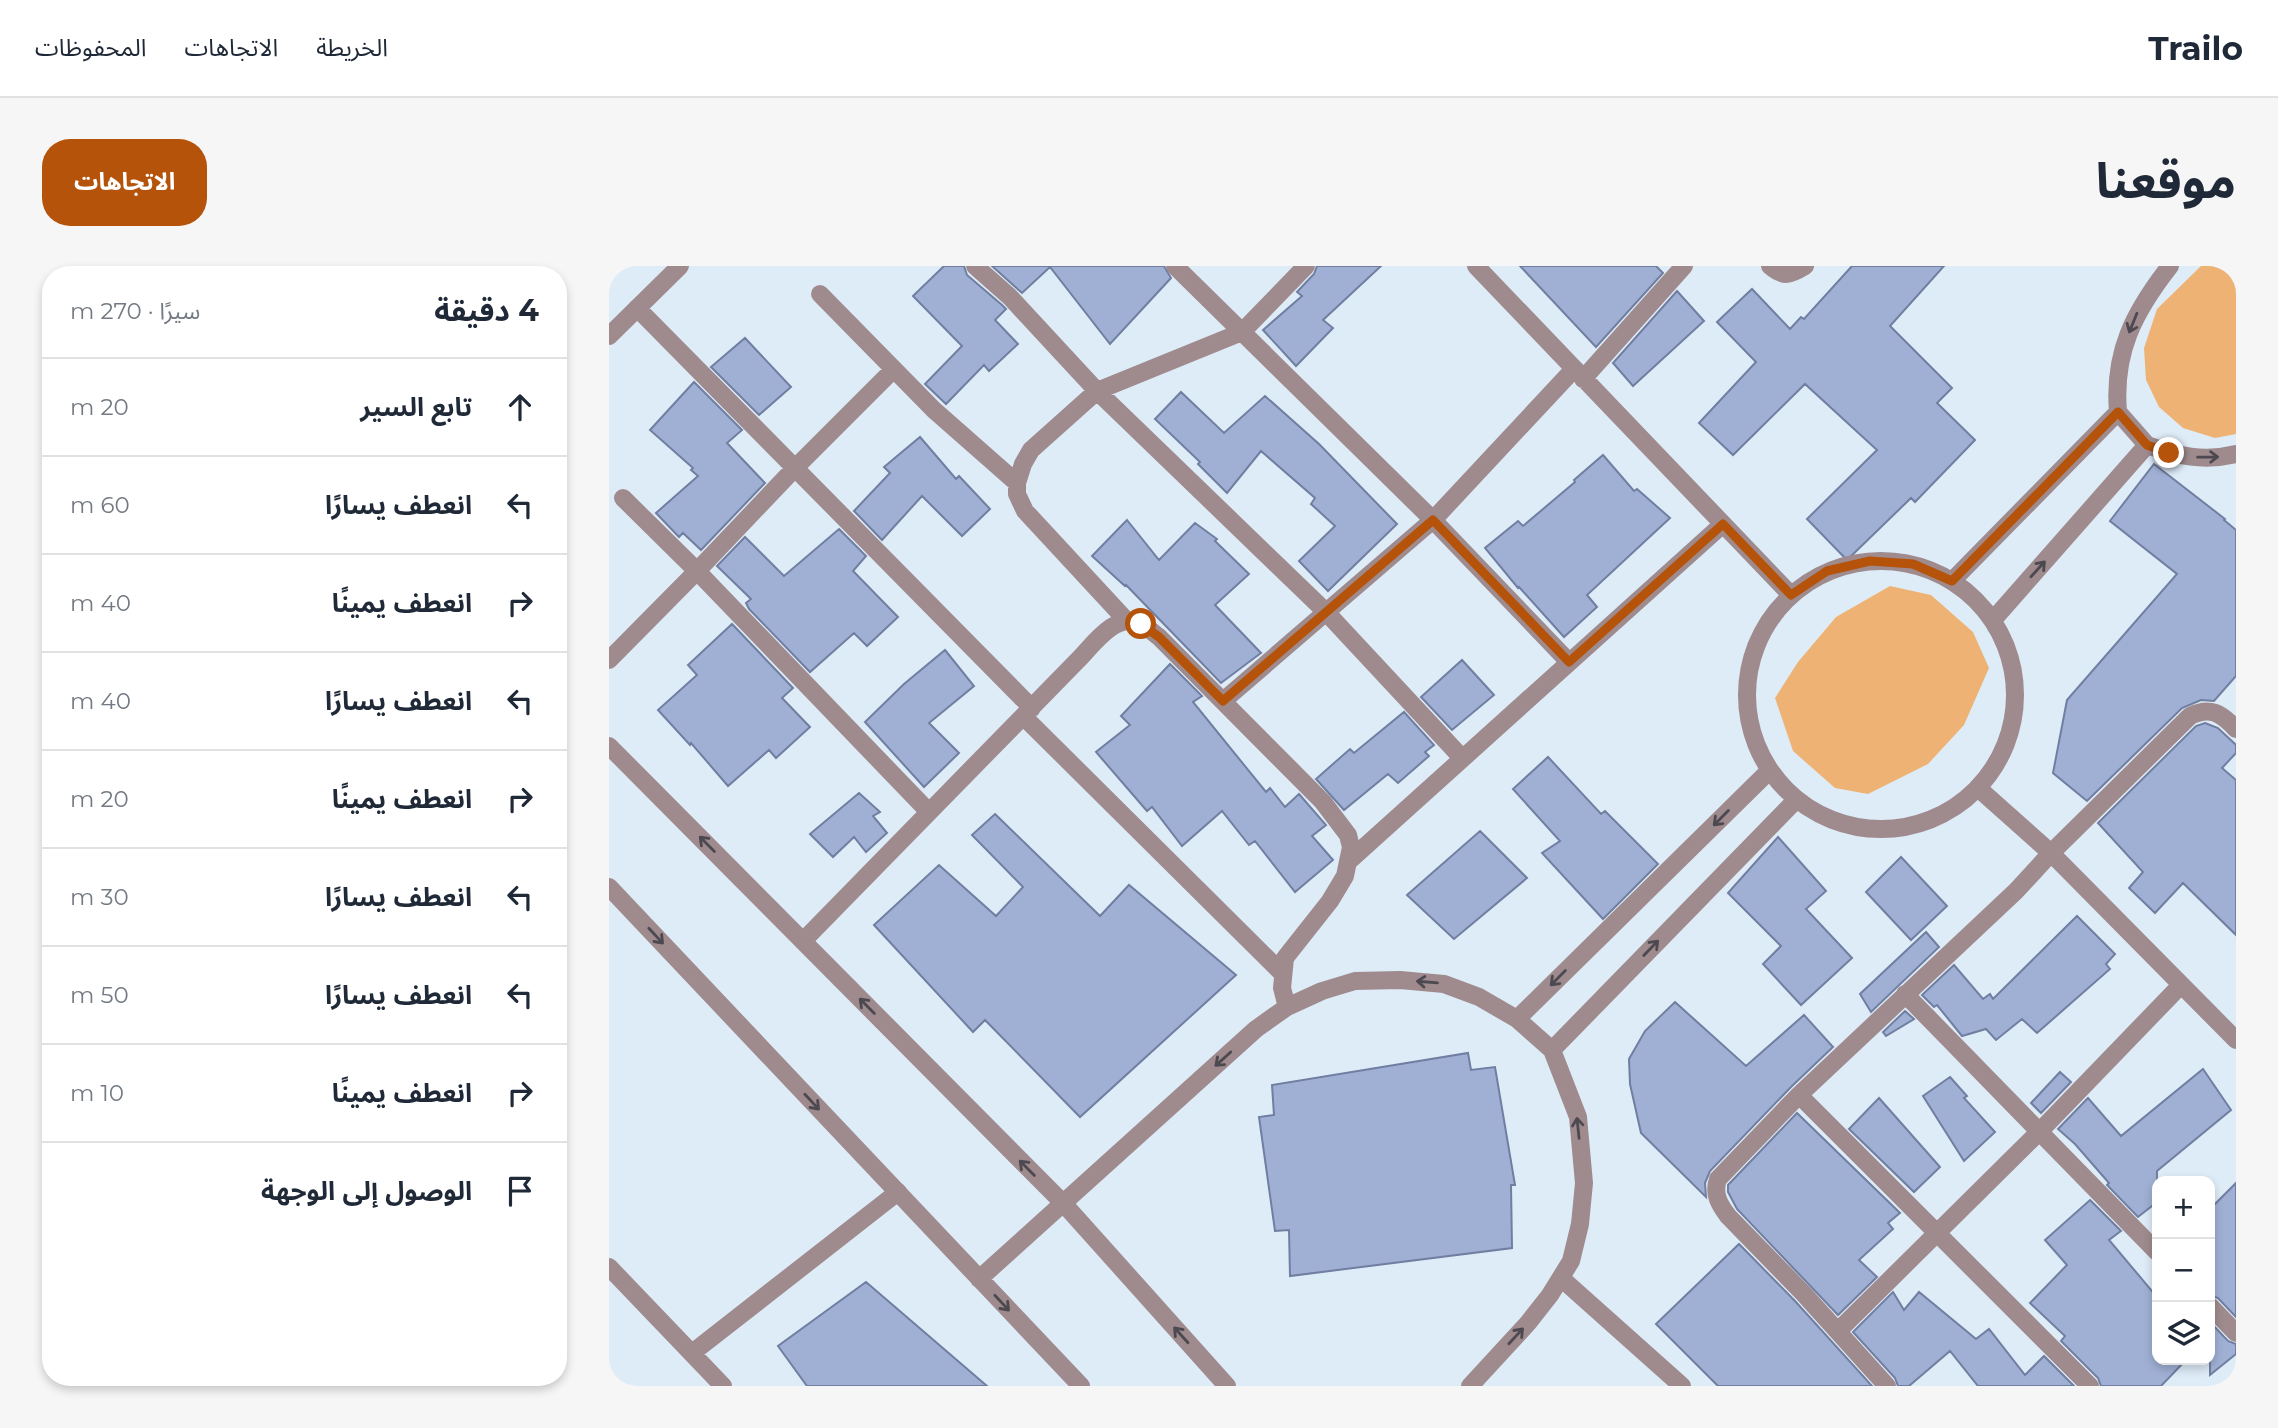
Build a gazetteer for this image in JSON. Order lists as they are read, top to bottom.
{
  "page": {
    "header": "Trailo",
    "nav": ["الخريطة", "الاتجاهات", "المحفوظات"],
    "title": "موقعنا",
    "buttons": "الاتجاهات",
    "heading": ["4 دقيقة", "سيرًا · 270 m"],
    "list": [
      ["تابع السير", "20 m"],
      ["انعطف يسارًا", "60 m"],
      ["انعطف يمينًا", "40 m"],
      ["انعطف يسارًا", "40 m"],
      ["انعطف يمينًا", "20 m"],
      ["انعطف يسارًا", "30 m"],
      ["انعطف يسارًا", "50 m"],
      ["انعطف يمينًا", "10 m"],
      "الوصول إلى الوجهة"
    ],
    "map_buttons": ["+", "−"]
  }
}
